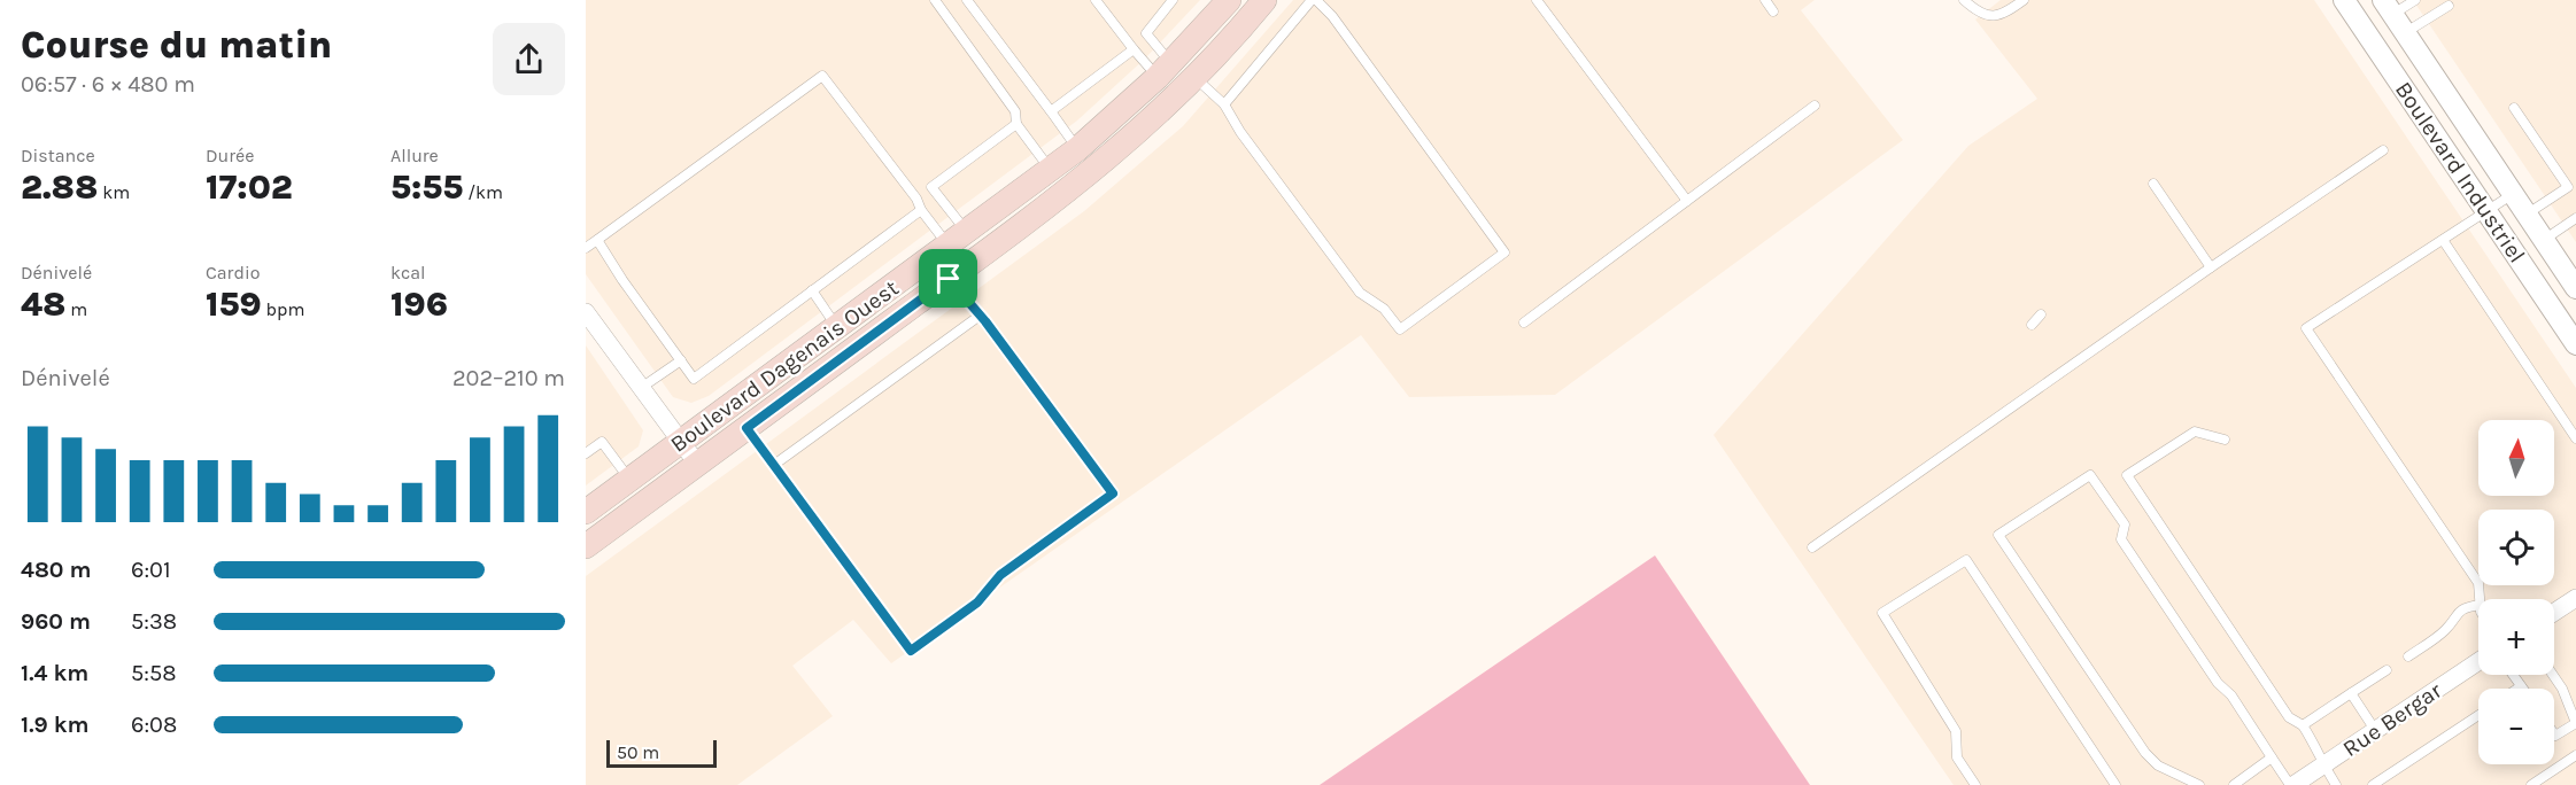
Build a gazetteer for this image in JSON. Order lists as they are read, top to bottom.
{
  "streets": {
    "main road": ["Boulevard Dagenais Ouest"],
    "street": ["Boulevard Industriel", "Rue Bergar"]
  },
  "scale_bar": "50 m",
  "north": "top",
  "page": {
    "heading": ["Course du matin", "06:57 · 6 × 480 m"],
    "stats": [
      ["Distance", "2.88 km"],
      ["Durée", "17:02"],
      ["Allure", "5:55 /km"],
      ["Dénivelé", "48 m"],
      ["Cardio", "159 bpm"],
      ["kcal", "196"]
    ],
    "chart": ["Dénivelé", "202–210 m"],
    "map_buttons": ["+", "−"],
    "list": [
      {
        "name": "480 m",
        "note": "6:01"
      },
      {
        "name": "960 m",
        "note": "5:38"
      },
      {
        "name": "1.4 km",
        "note": "5:58"
      },
      {
        "name": "1.9 km",
        "note": "6:08"
      }
    ],
    "scale": "50 m"
  }
}
